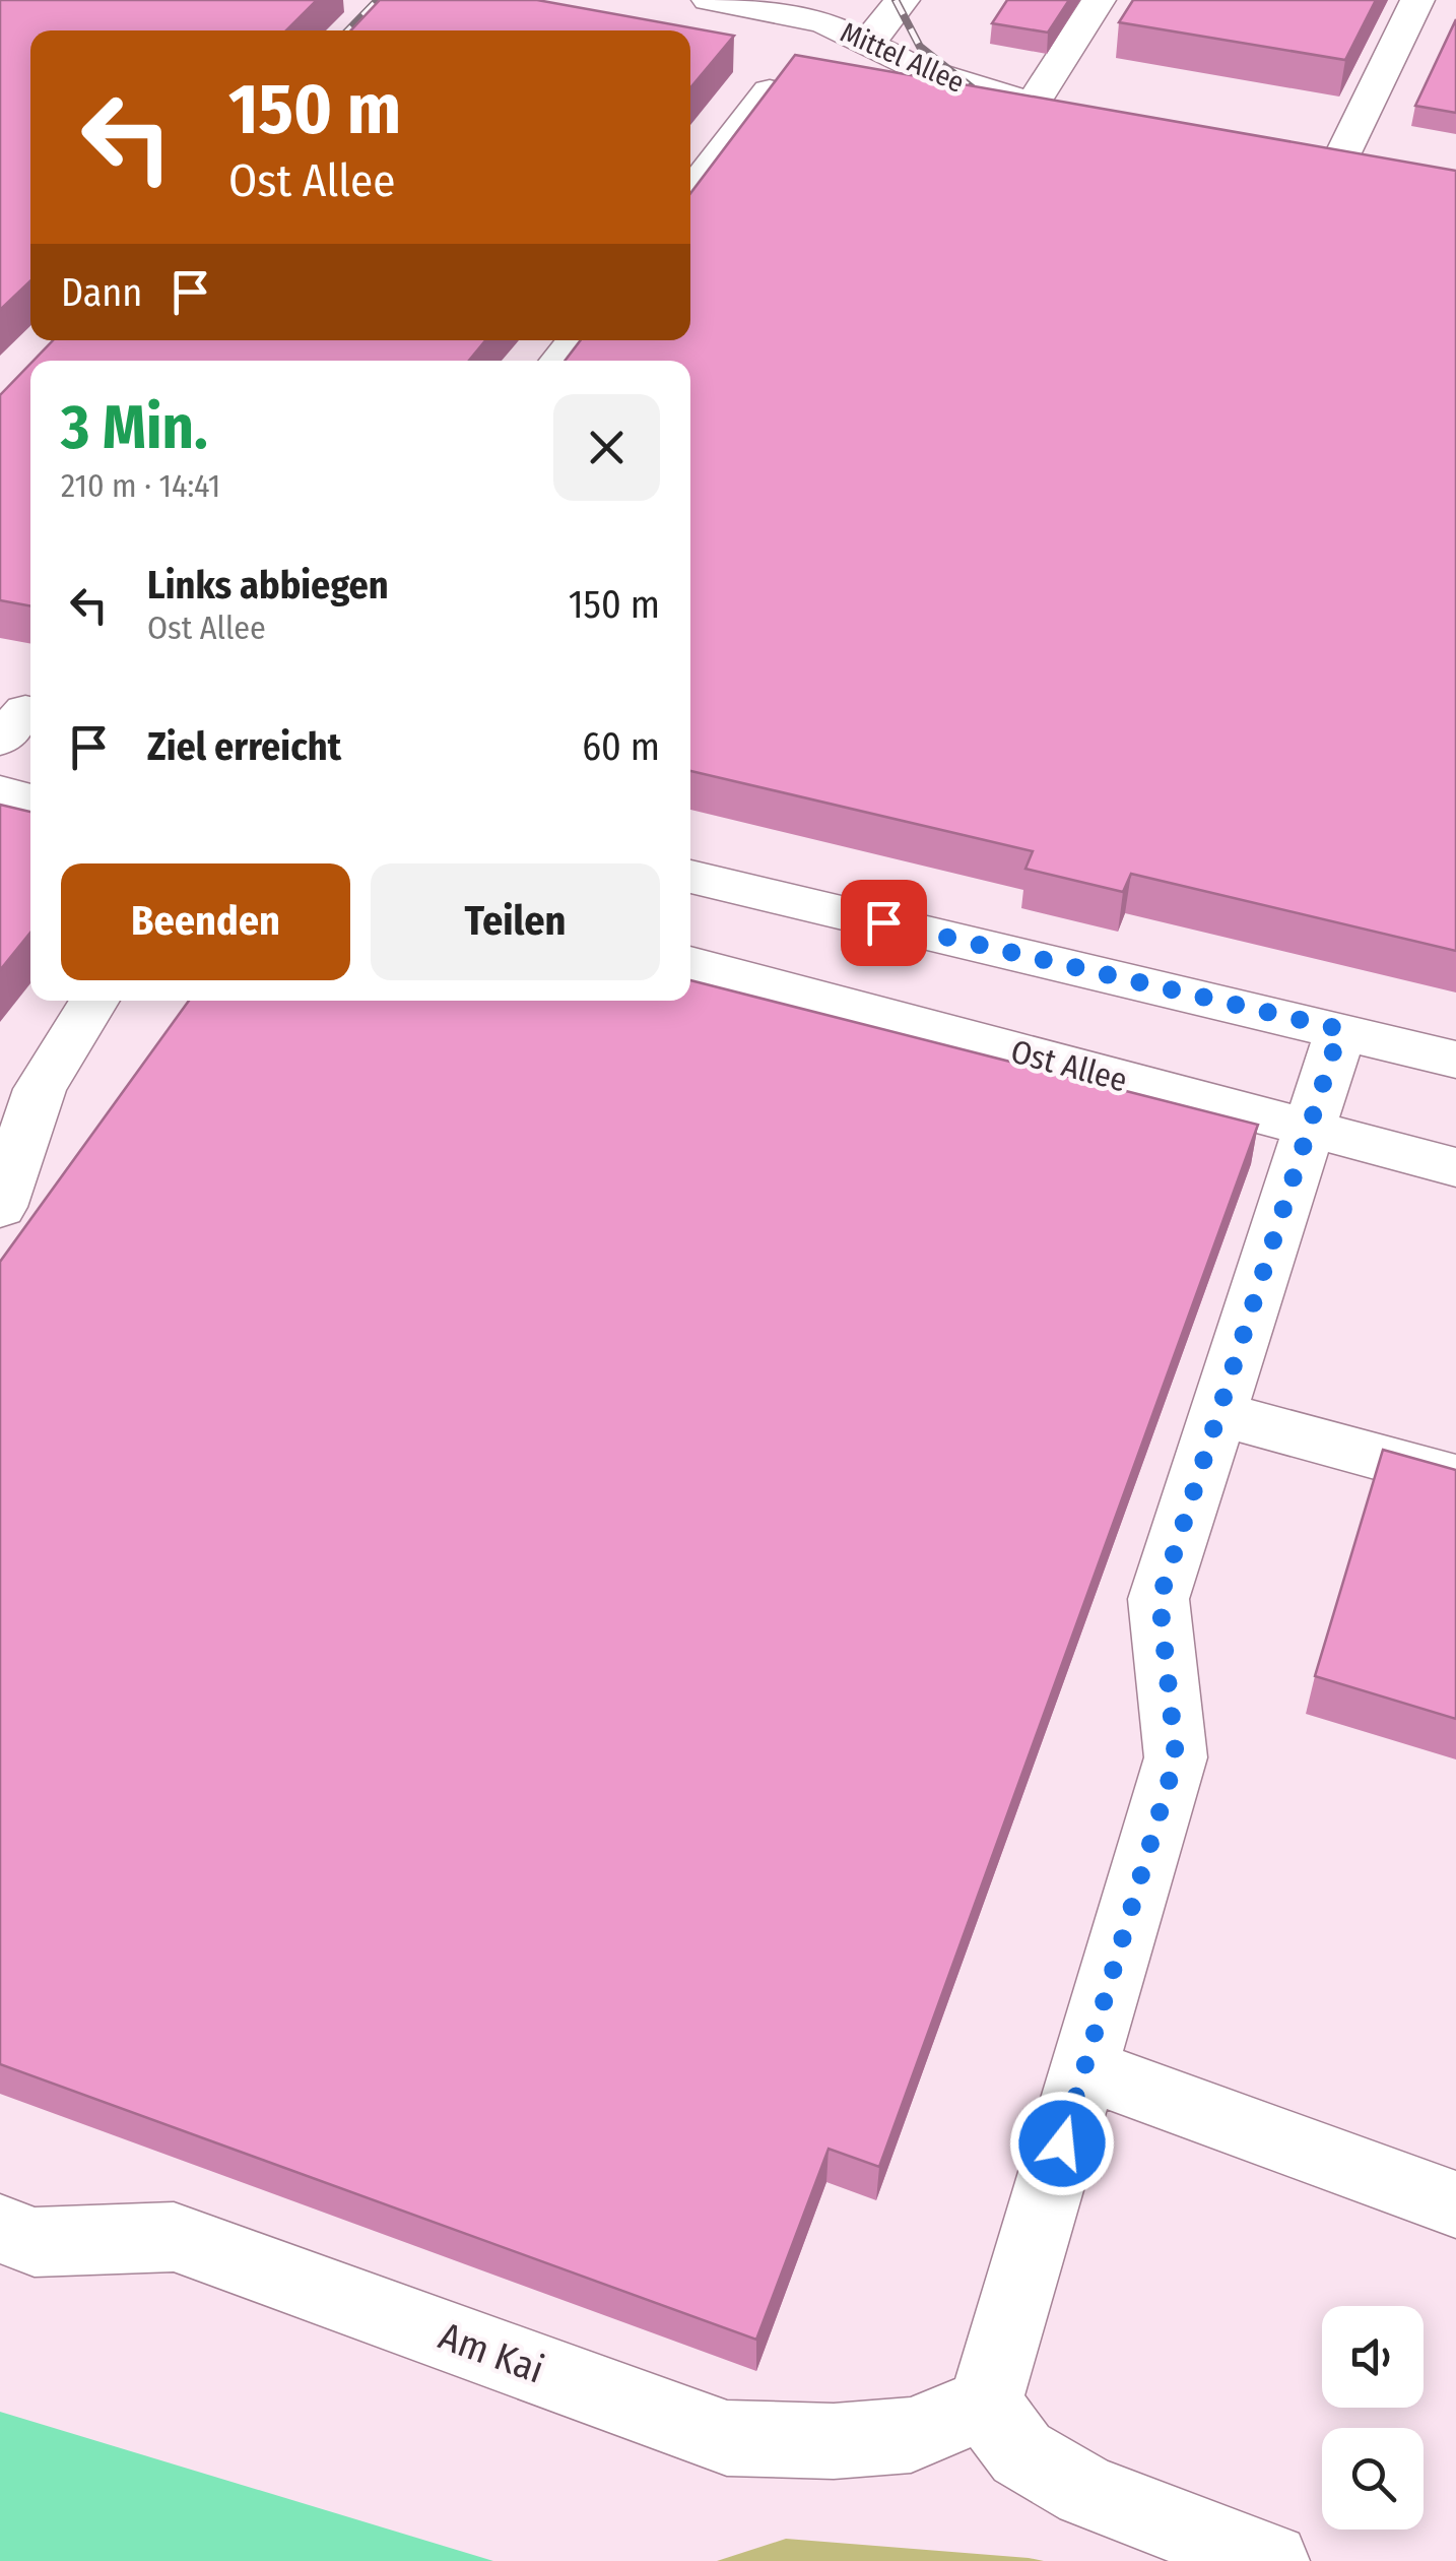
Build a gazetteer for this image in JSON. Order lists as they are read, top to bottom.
{
  "streets": {
    "lane": ["Mittel Allee", "Ost Allee", "Am Kai"]
  },
  "page": {
    "turn": ["150 m", "Ost Allee"],
    "then": "Dann",
    "heading": ["3 Min.", "210 m · 14:41"],
    "list": [
      {
        "name": "Links abbiegen",
        "note": "Ost Allee",
        "value": "150 m"
      },
      {
        "name": "Ziel erreicht",
        "value": "60 m"
      }
    ],
    "buttons": ["Beenden", "Teilen"]
  }
}
